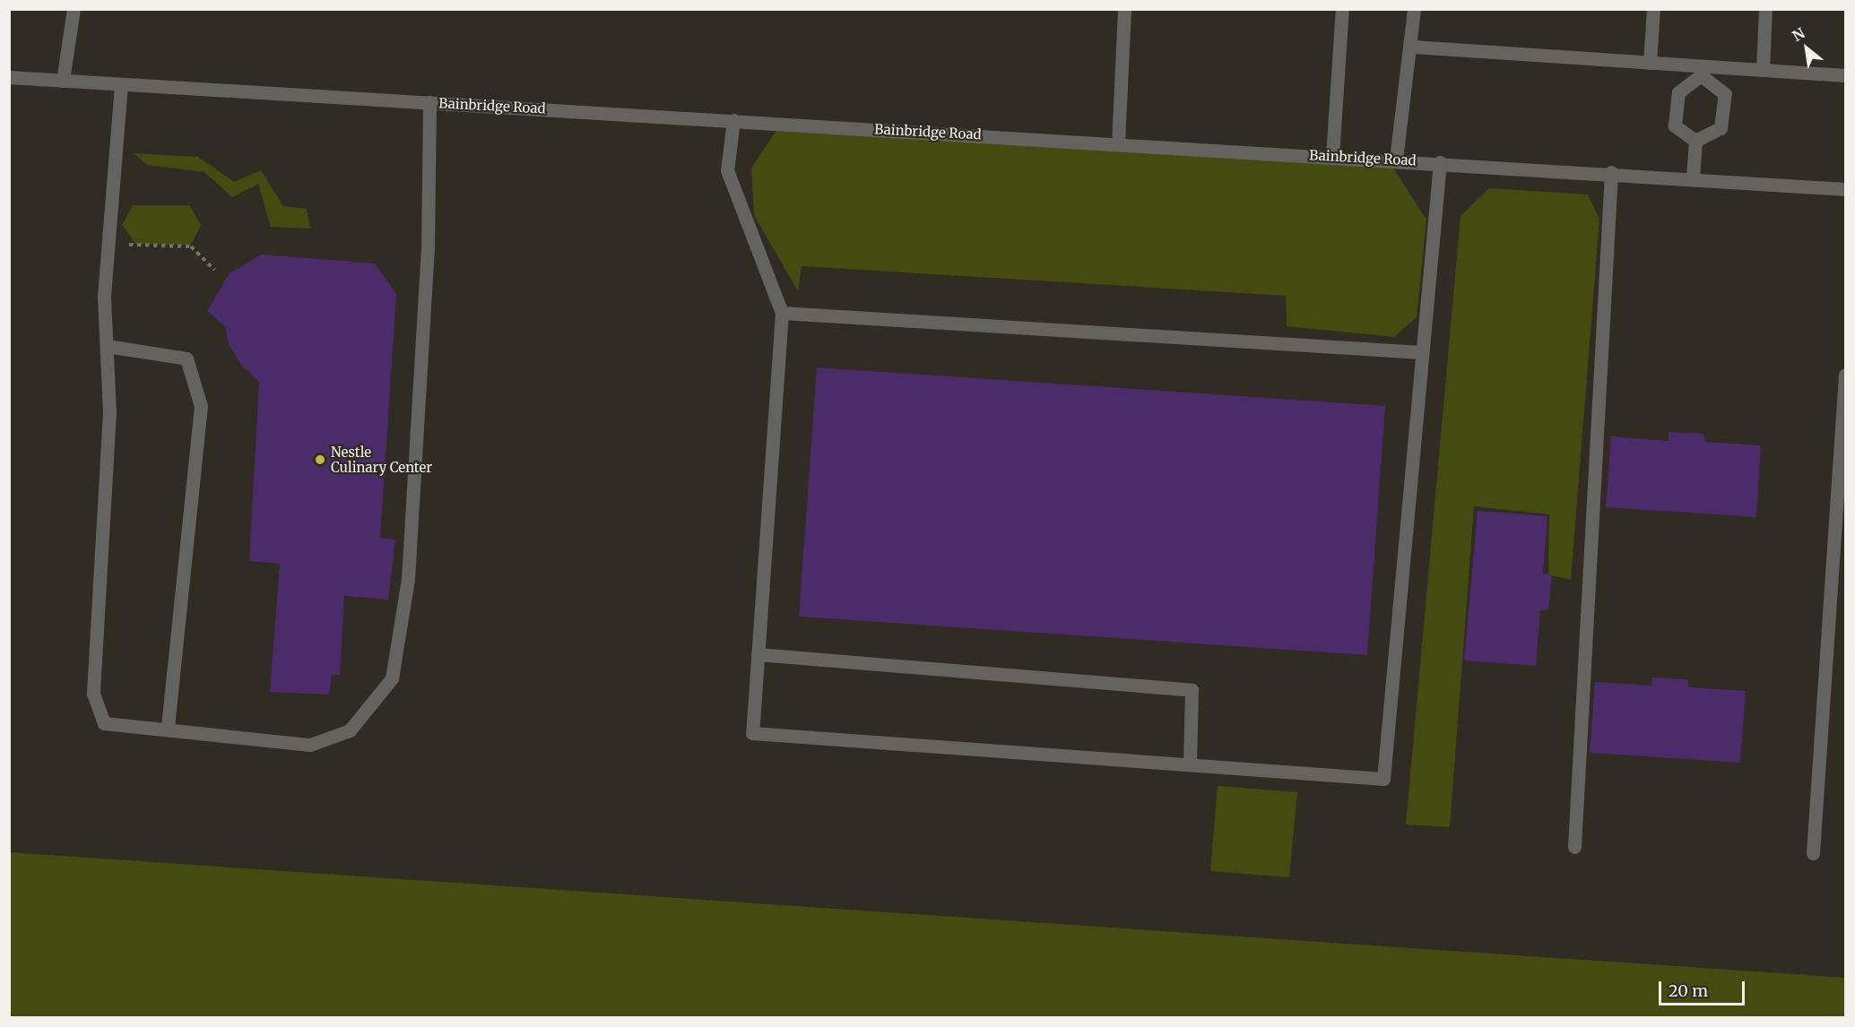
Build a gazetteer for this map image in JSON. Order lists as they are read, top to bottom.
{
  "streets": {
    "street": ["Bainbridge Road"]
  },
  "places": ["Nestle Culinary Center"],
  "scale_bar": "20 m",
  "north": "top left"
}
